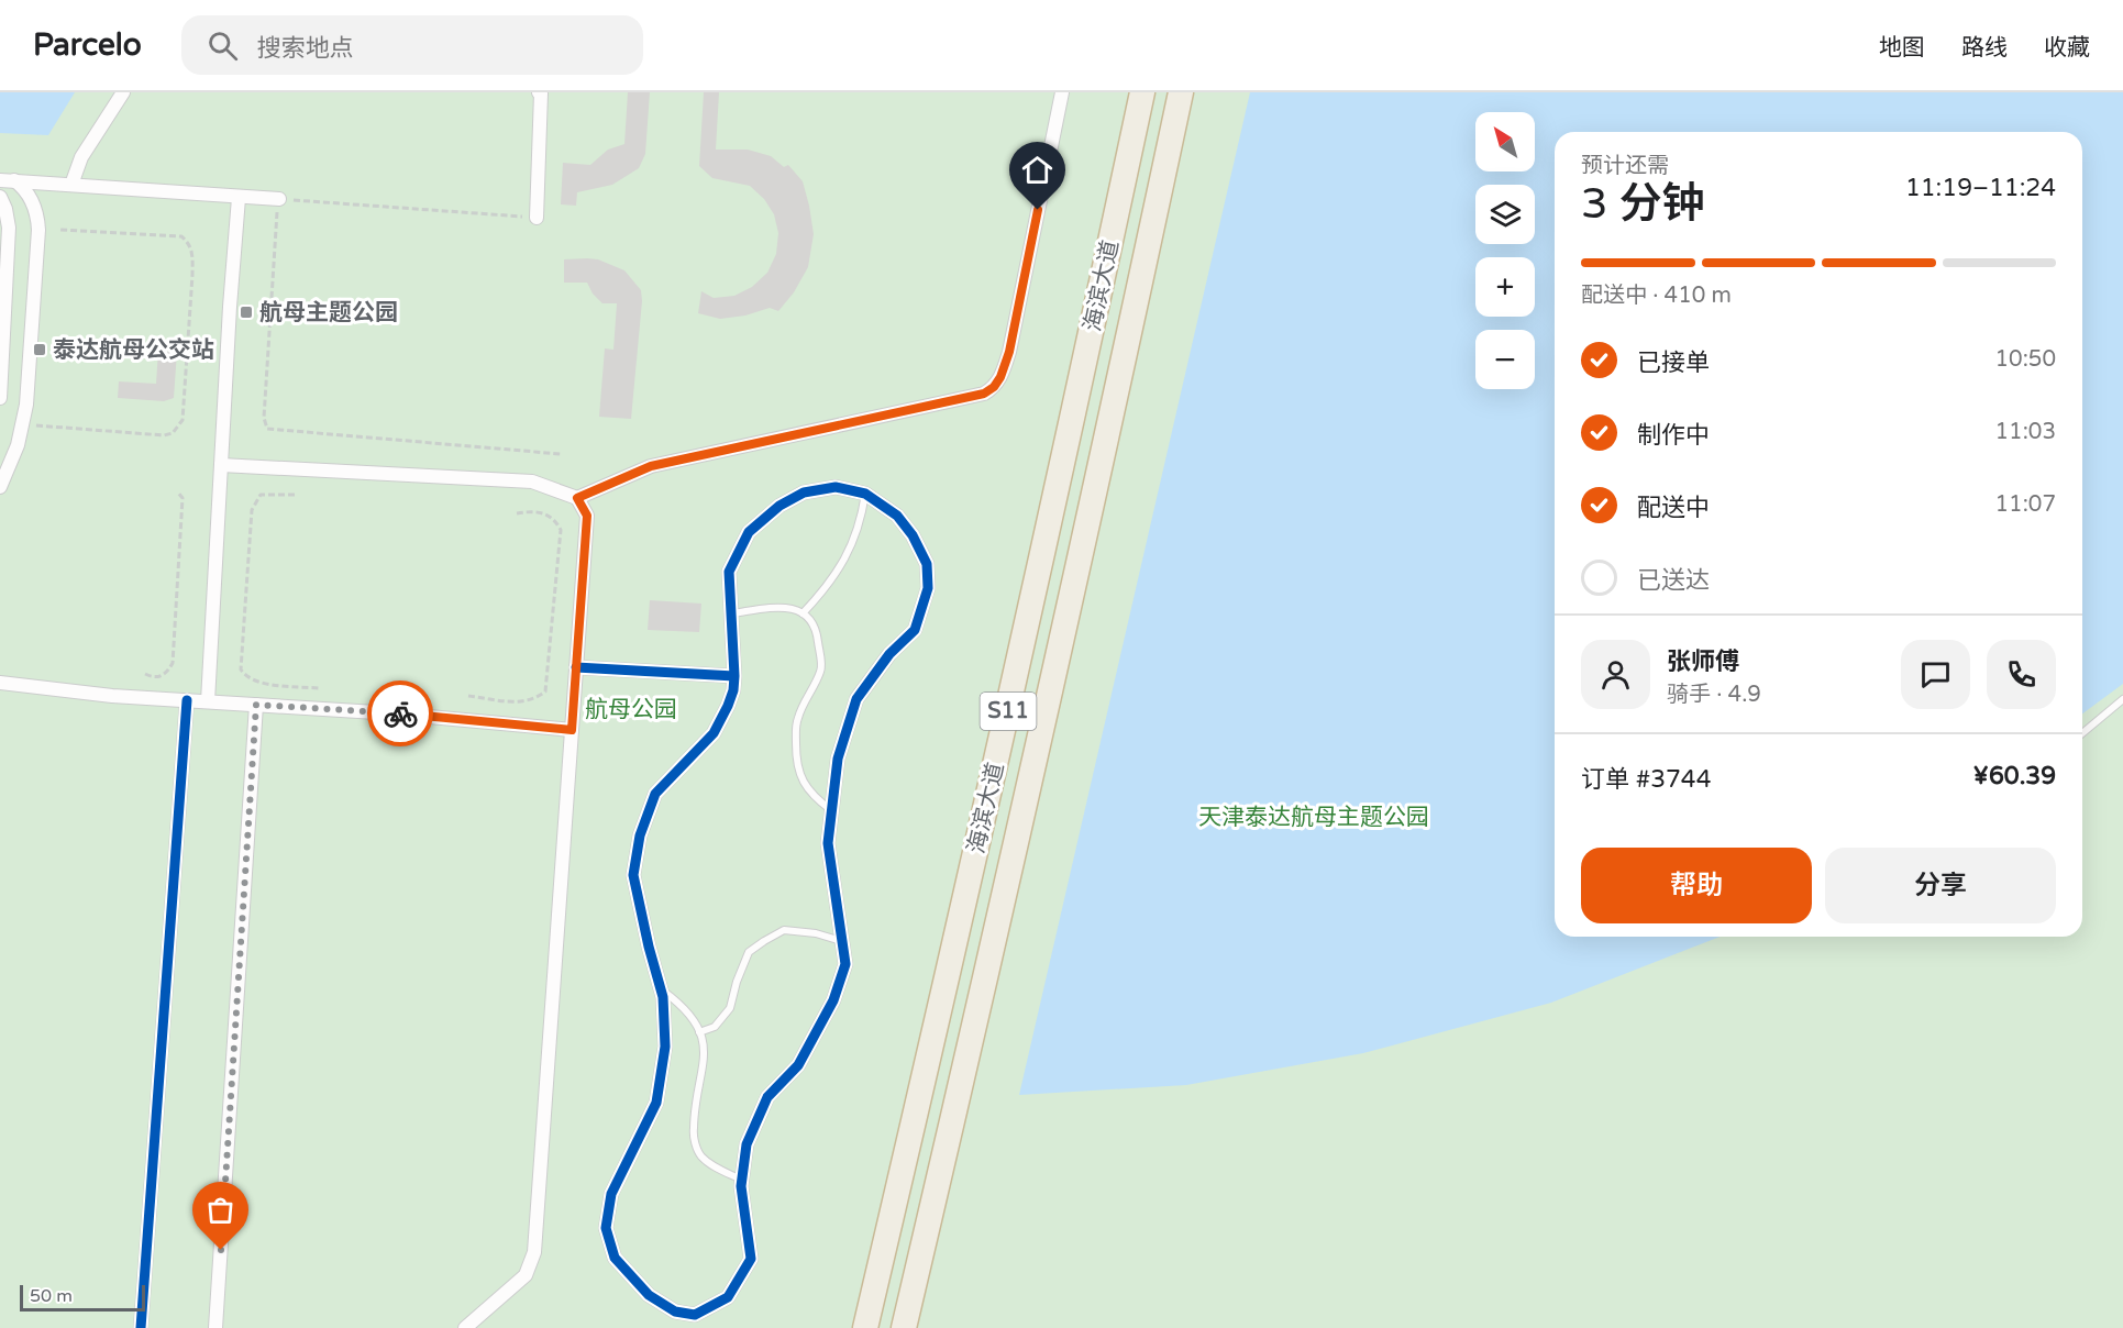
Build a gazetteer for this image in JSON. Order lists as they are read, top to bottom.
{
  "streets": {
    "highway": ["海滨大道", "S11"]
  },
  "parks": ["航母公园", "天津泰达航母主题公园"],
  "places": {
    "transit": ["航母主题公园", "泰达航母公交站"]
  },
  "scale_bar": "50 m",
  "north": "top left",
  "page": {
    "header": "Parcelo",
    "search": "搜索地点",
    "nav": ["地图", "路线", "收藏"],
    "map_buttons": ["+", "−"],
    "heading": ["3 分钟", "预计还需", "11:19–11:24"],
    "panel": [
      "张师傅",
      "骑手 · 4.9",
      "订单 #3744",
      "¥60.39"
    ],
    "bar": "配送中 · 410 m",
    "list": [
      ["已接单", "10:50"],
      ["制作中", "11:03"],
      ["配送中", "11:07"],
      "已送达"
    ],
    "buttons": ["帮助", "分享"],
    "scale": "50 m"
  }
}
